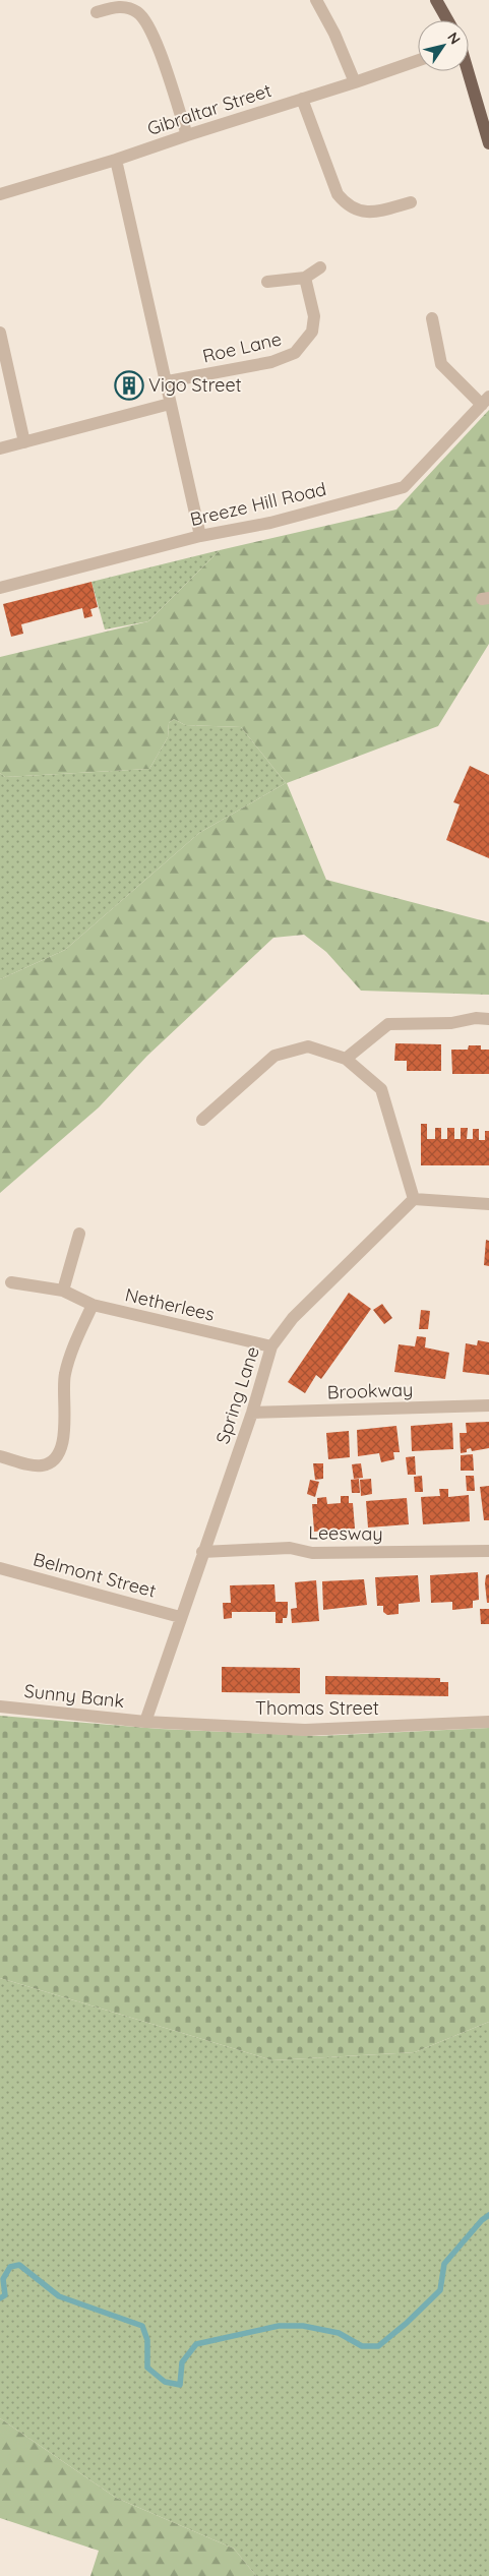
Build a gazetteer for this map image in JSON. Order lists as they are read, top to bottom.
{
  "streets": {
    "street": [
      "Gibraltar Street",
      "Roe Lane",
      "Breeze Hill Road",
      "Netherlees",
      "Brookway",
      "Spring Lane",
      "Leesway",
      "Belmont Street",
      "Sunny Bank",
      "Thomas Street"
    ]
  },
  "crossings": [
    ["Netherlees", "Spring Lane"],
    ["Brookway", "Spring Lane"],
    ["Spring Lane", "Leesway"],
    ["Spring Lane", "Belmont Street"],
    ["Spring Lane", "Sunny Bank"],
    ["Spring Lane", "Thomas Street"],
    ["Sunny Bank", "Thomas Street"]
  ],
  "places": {
    "building": ["Vigo Street"]
  },
  "north": "top right"
}
